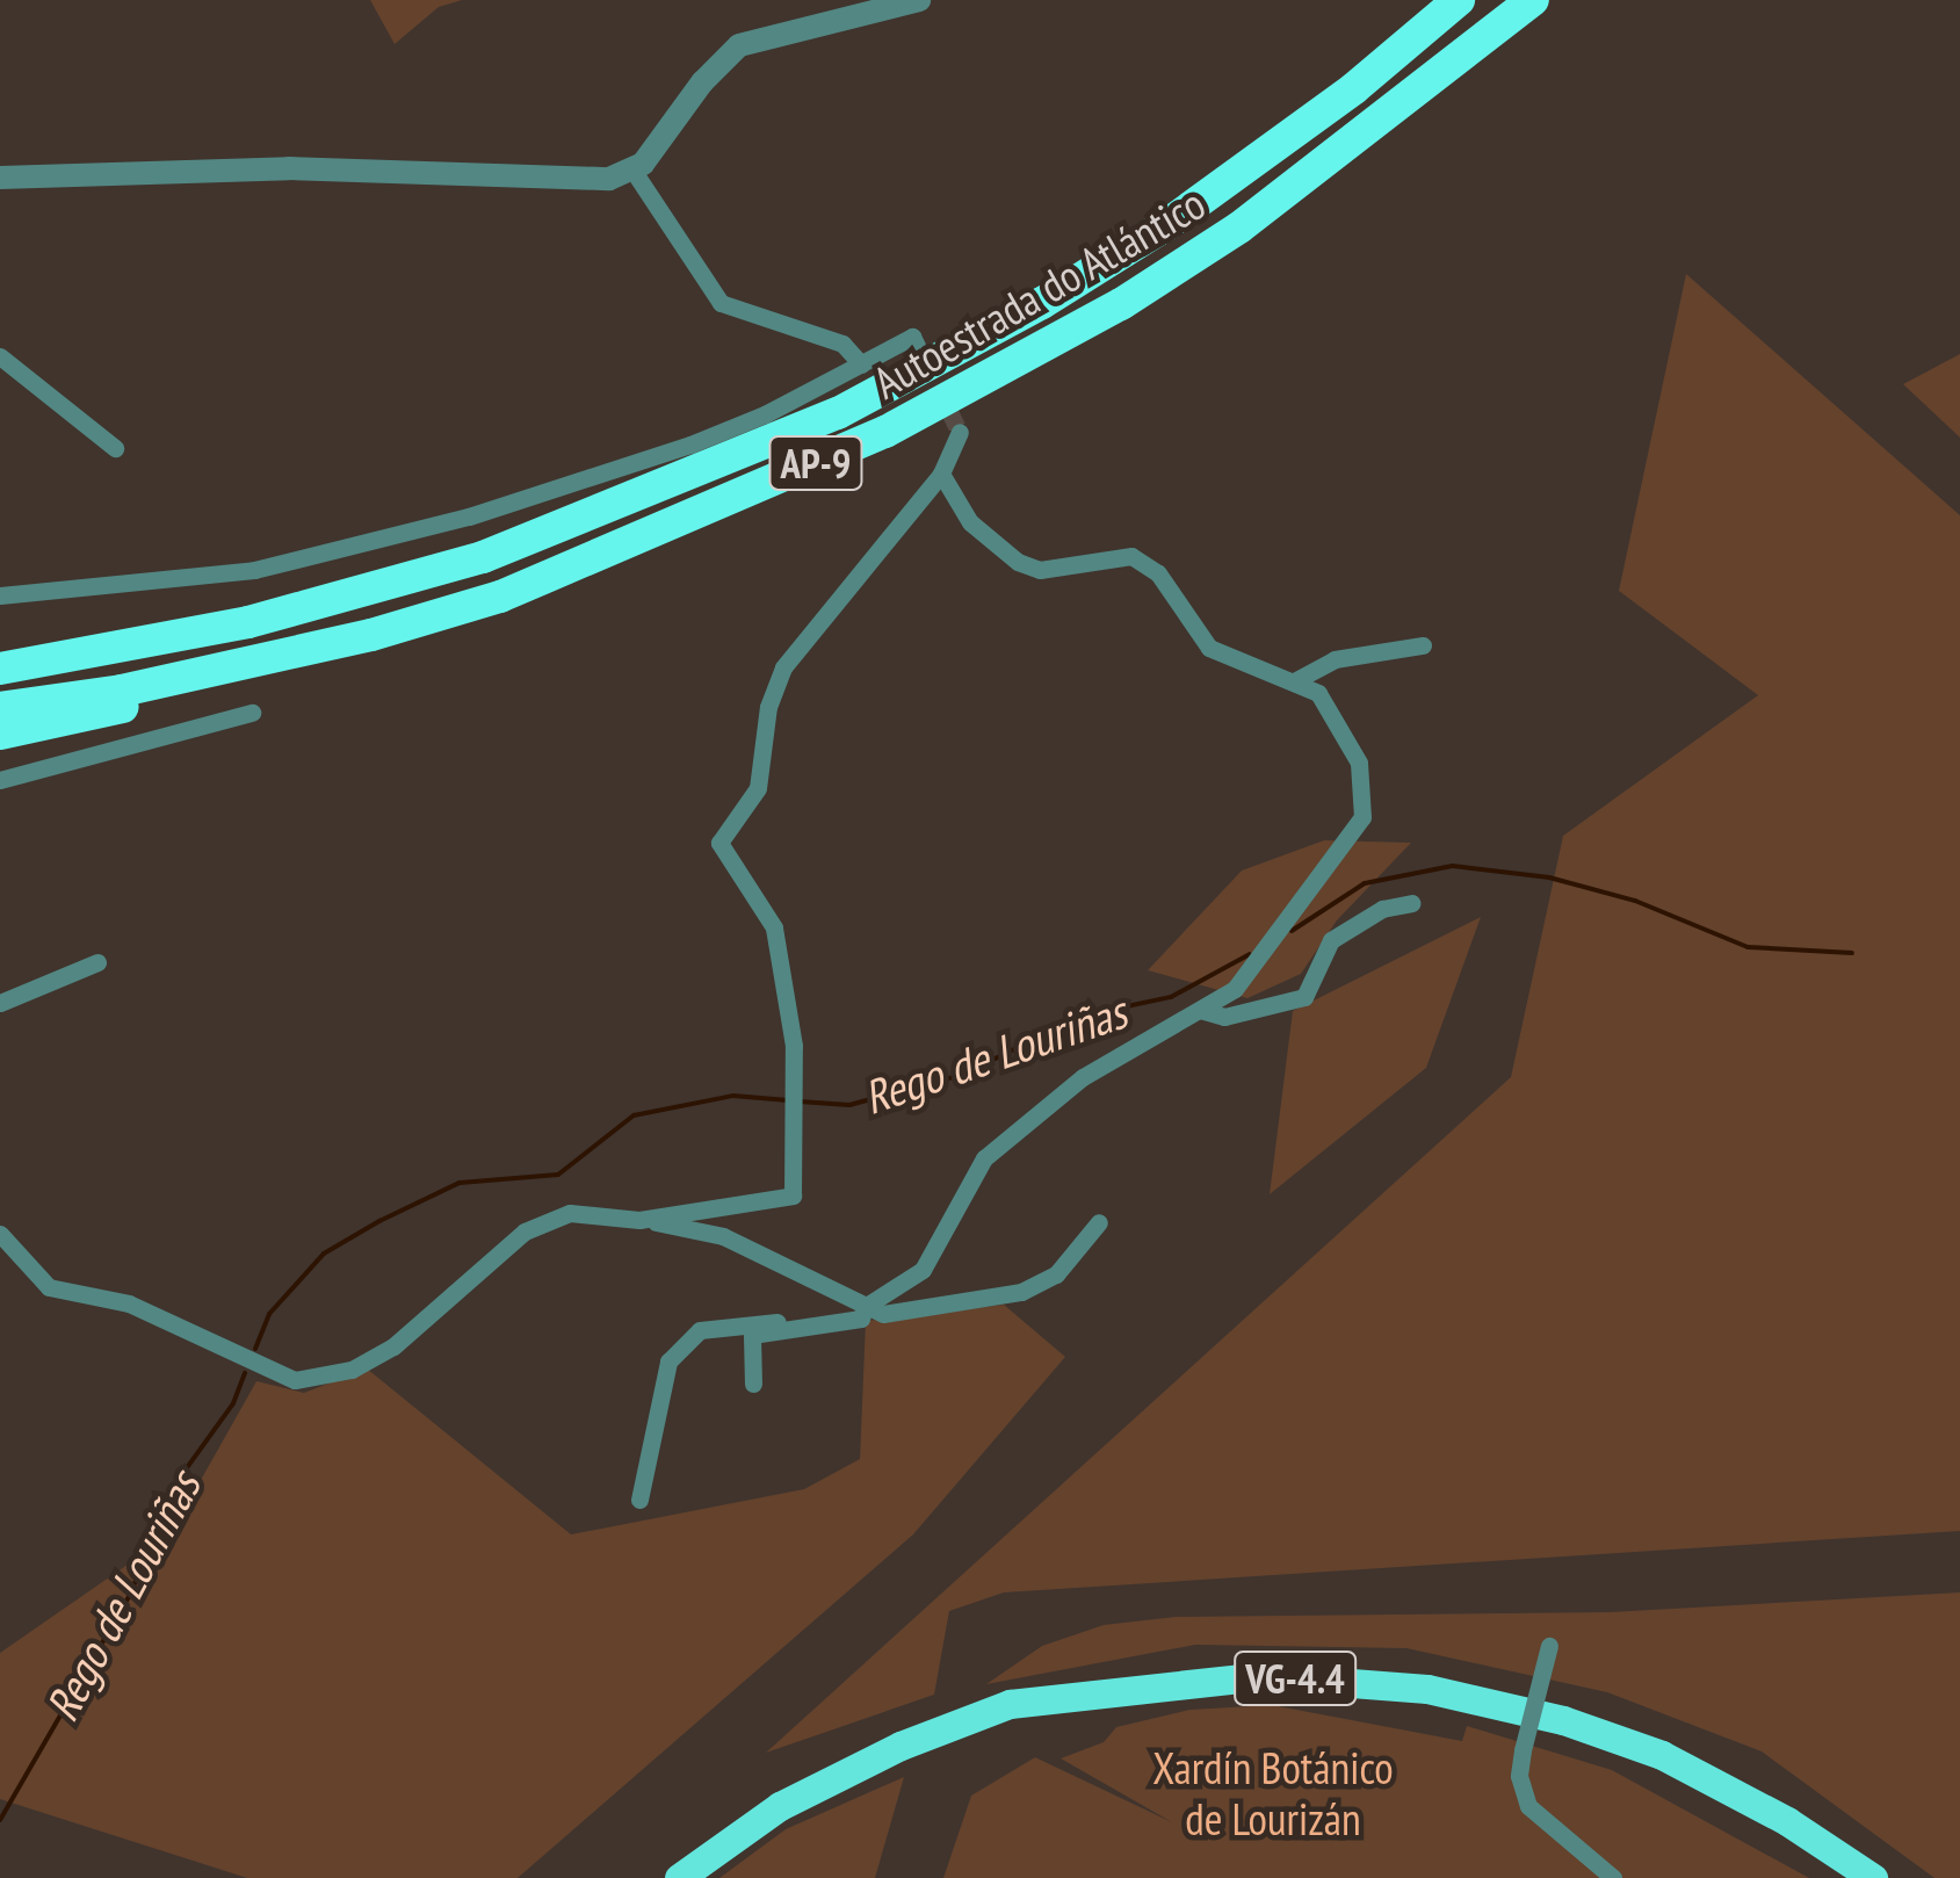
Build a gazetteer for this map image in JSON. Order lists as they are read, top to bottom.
{
  "streets": {
    "highway": ["Autoestrada do Atlántico", "AP-9", "VG-4.4"]
  },
  "water": ["Rego de Louriñas"],
  "parks": ["Xardín Botánico de Lourizán"]
}
